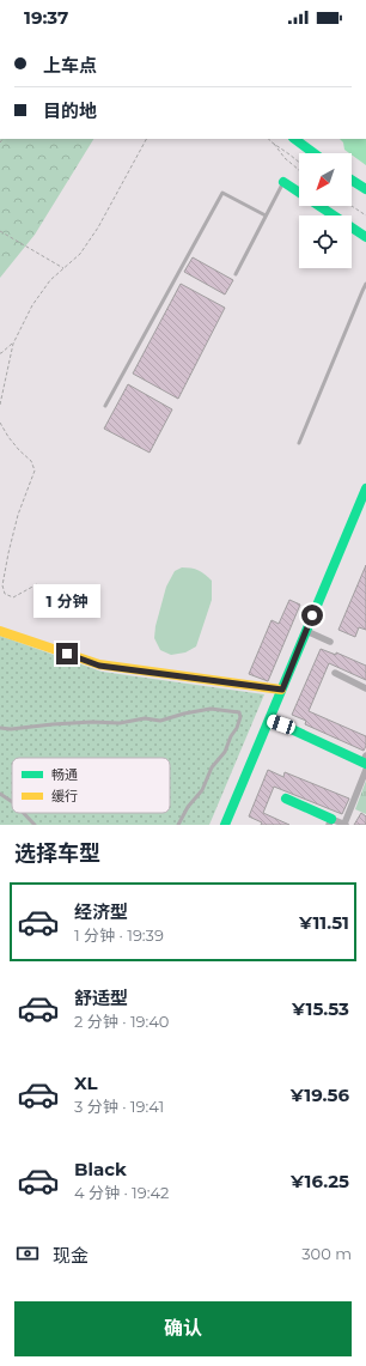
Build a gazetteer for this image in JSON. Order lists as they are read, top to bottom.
{
  "legend": ["畅通", "缓行"],
  "north": "bottom left",
  "page": {
    "status": "19:37",
    "banner": ["上车点", "目的地"],
    "bubble": "1 分钟",
    "heading": "选择车型",
    "list": [
      {
        "name": "经济型",
        "note": "1 分钟 · 19:39",
        "value": "¥11.51"
      },
      {
        "name": "舒适型",
        "note": "2 分钟 · 19:40",
        "value": "¥15.53"
      },
      {
        "name": "XL",
        "note": "3 分钟 · 19:41",
        "value": "¥19.56"
      },
      {
        "name": "Black",
        "note": "4 分钟 · 19:42",
        "value": "¥16.25"
      }
    ],
    "pay": ["现金", "300 m"],
    "buttons": "确认"
  }
}
